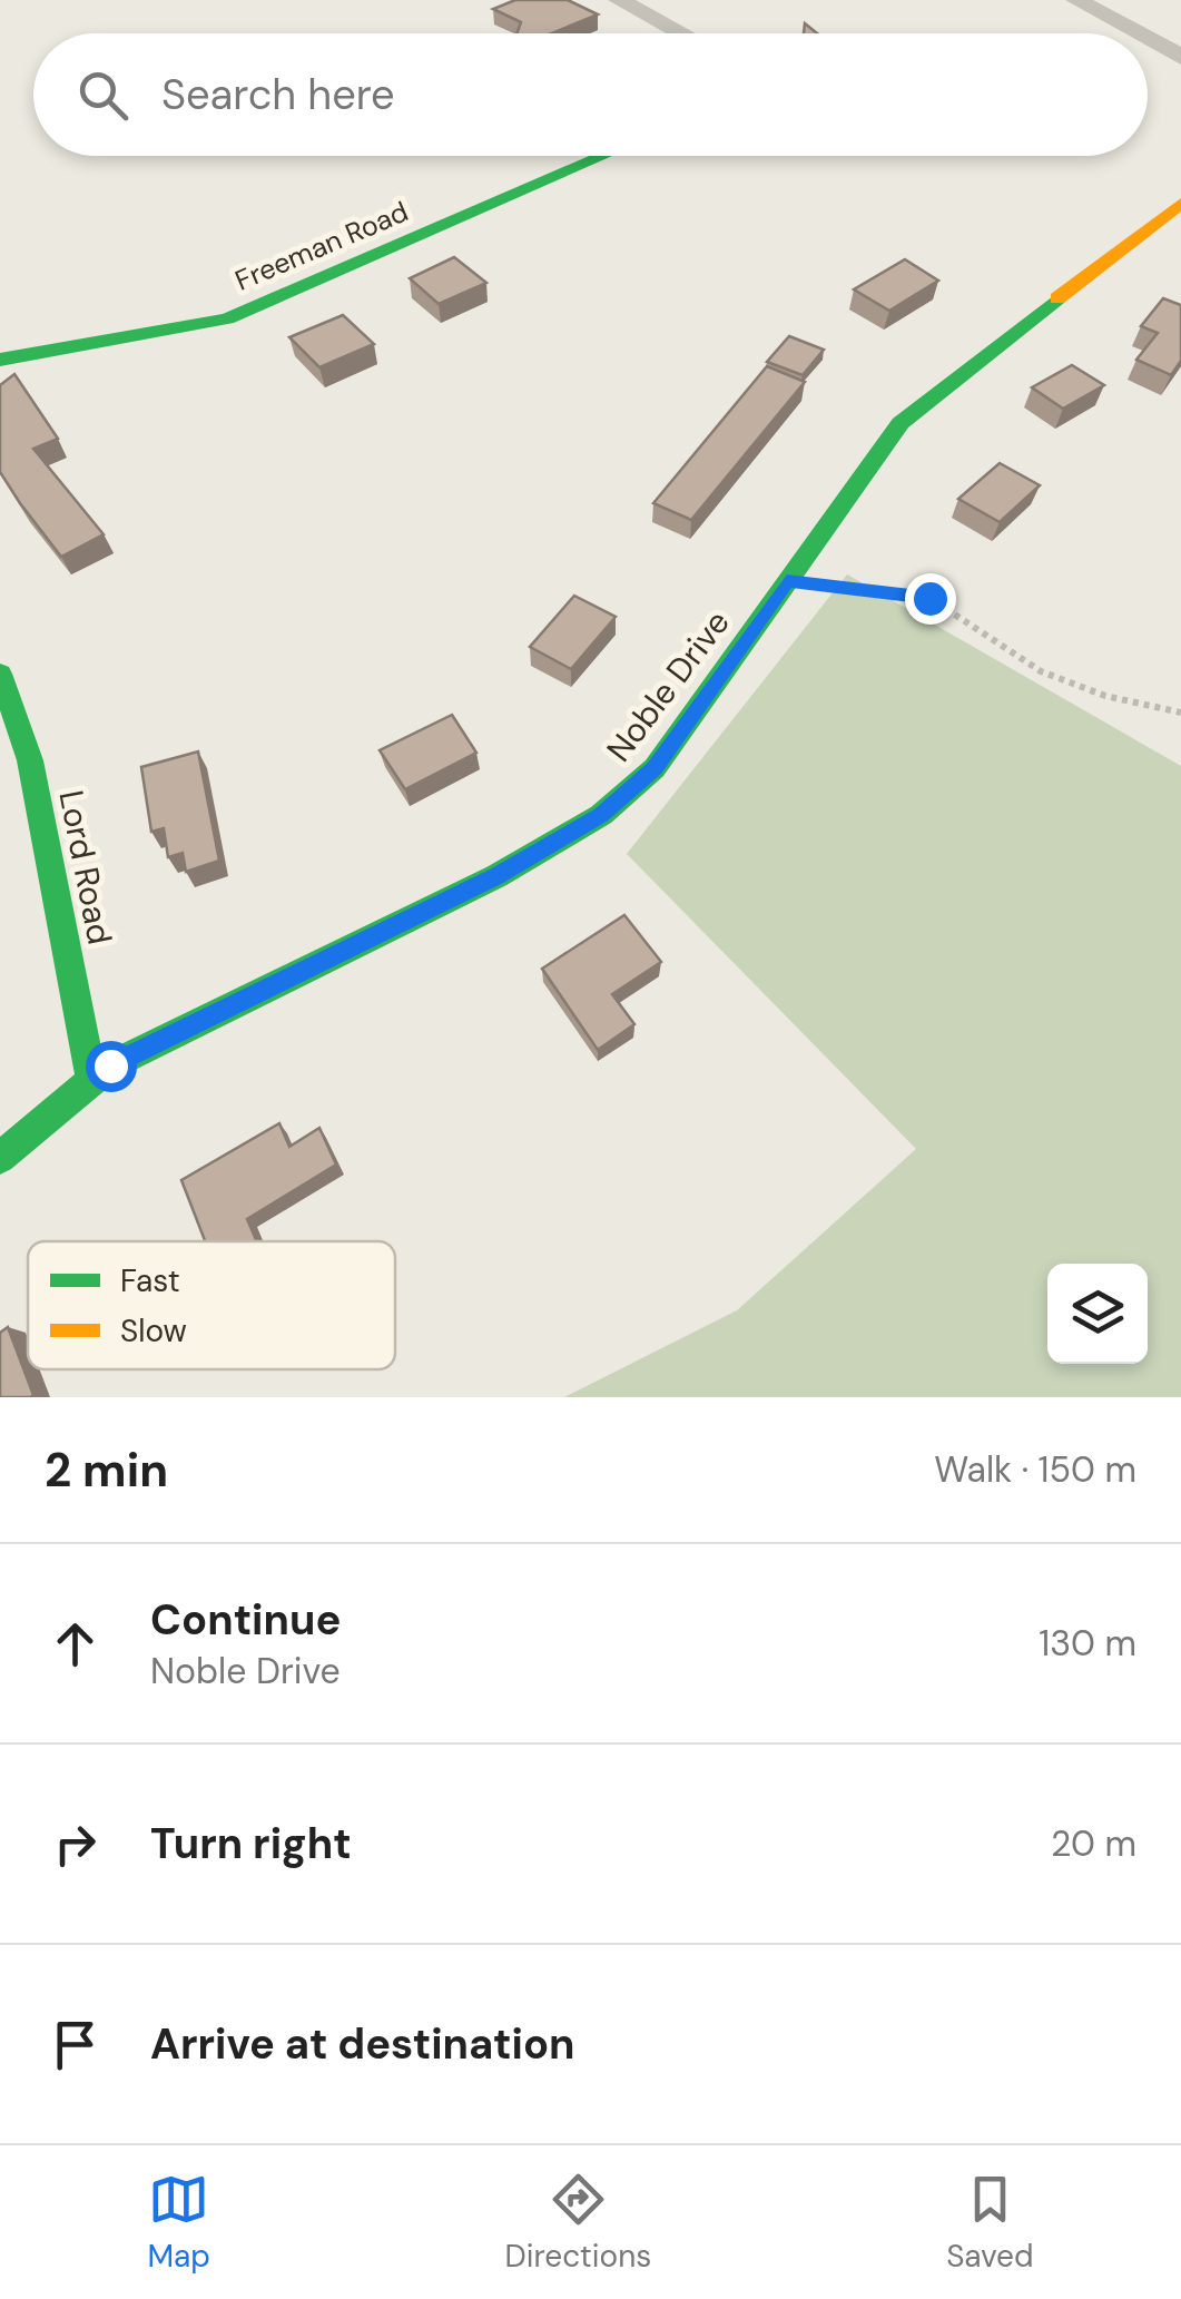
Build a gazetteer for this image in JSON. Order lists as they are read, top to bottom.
{
  "streets": {
    "street": ["Freeman Road", "Noble Drive", "Lord Road"]
  },
  "crossings": [
    ["Noble Drive", "Lord Road"]
  ],
  "legend": ["Fast", "Slow"],
  "page": {
    "search": "Search here",
    "heading": ["2 min", "Walk · 150 m"],
    "list": [
      ["Continue", "Noble Drive", "130 m"],
      ["Turn right", "20 m"],
      "Arrive at destination"
    ],
    "nav": ["Map", "Directions", "Saved"]
  }
}
